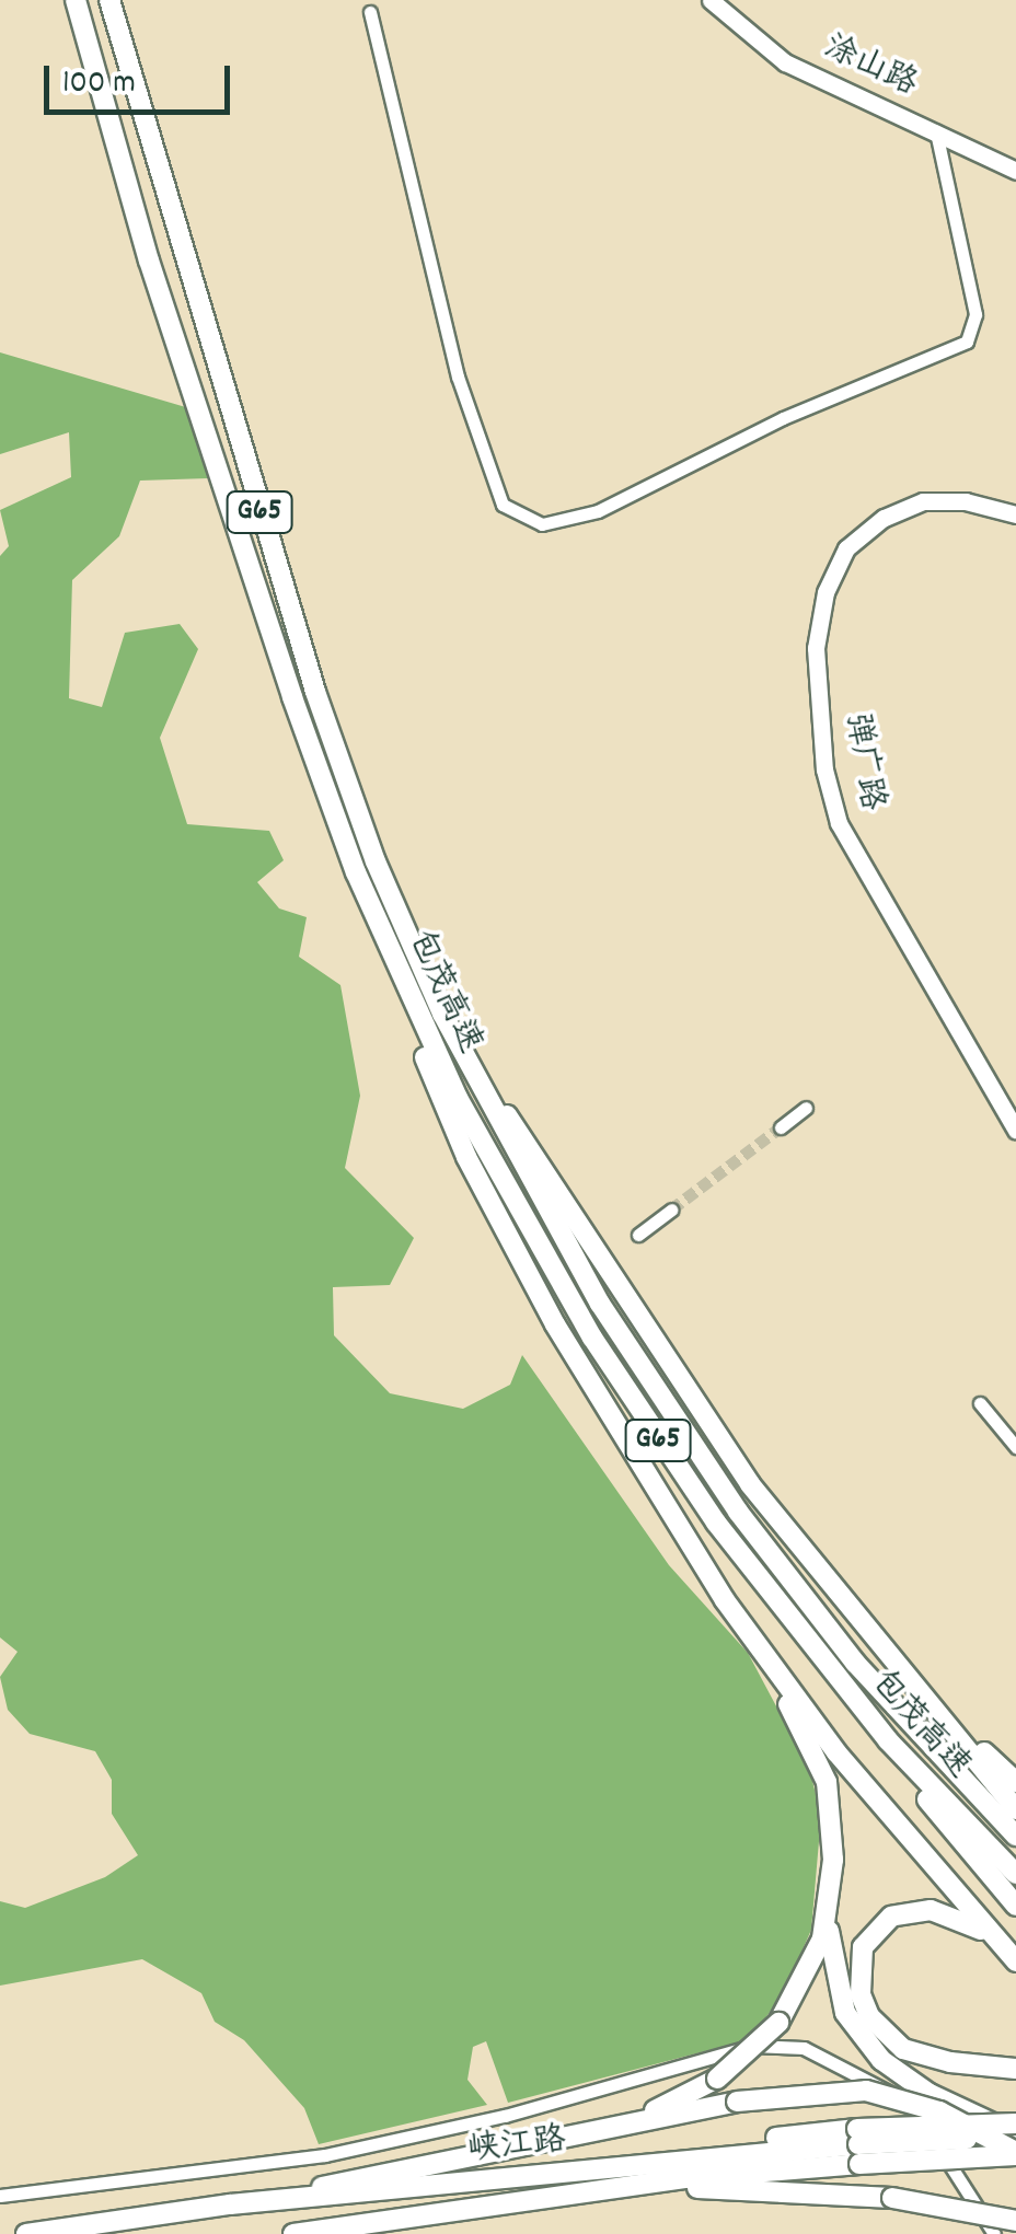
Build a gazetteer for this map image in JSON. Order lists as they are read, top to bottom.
{
  "streets": {
    "highway": ["G65", "包茂高速", "峡江路"],
    "main road": ["涂山路", "弹广路"]
  },
  "scale_bar": "100 m"
}
